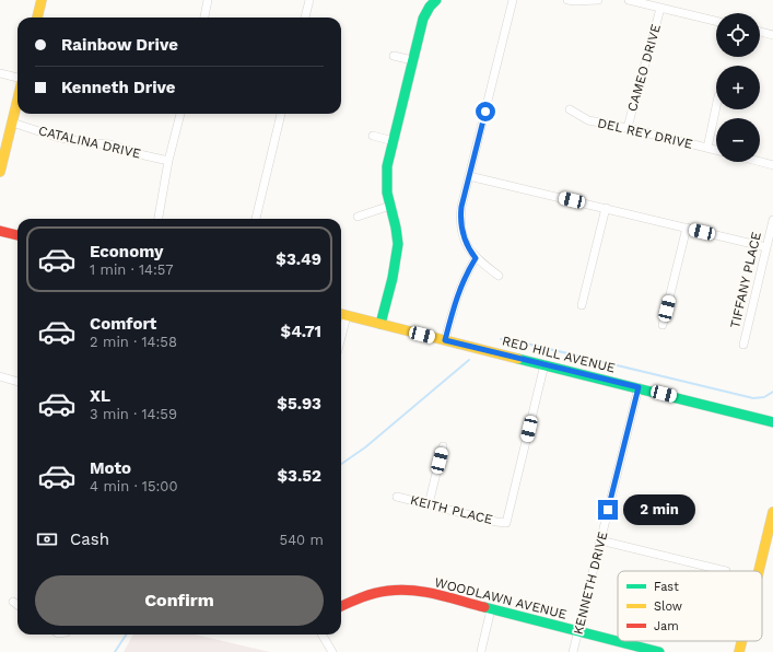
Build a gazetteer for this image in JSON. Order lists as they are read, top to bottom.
{
  "streets": {
    "street": [
      "CAMEO DRIVE",
      "DEL REY DRIVE",
      "CATALINA DRIVE",
      "TIFFANY PLACE",
      "RED HILL AVENUE",
      "KEITH PLACE",
      "KENNETH DRIVE",
      "WOODLAWN AVENUE"
    ]
  },
  "crossings": [
    ["CAMEO DRIVE", "DEL REY DRIVE"],
    ["RED HILL AVENUE", "KEITH PLACE"],
    ["RED HILL AVENUE", "KENNETH DRIVE"],
    ["KENNETH DRIVE", "WOODLAWN AVENUE"]
  ],
  "legend": ["Fast", "Slow", "Jam"],
  "page": {
    "map_buttons": ["+", "−"],
    "banner": ["Rainbow Drive", "Kenneth Drive"],
    "list": [
      {
        "name": "Economy",
        "note": "1 min · 14:57",
        "value": "$3.49"
      },
      {
        "name": "Comfort",
        "note": "2 min · 14:58",
        "value": "$4.71"
      },
      {
        "name": "XL",
        "note": "3 min · 14:59",
        "value": "$5.93"
      },
      {
        "name": "Moto",
        "note": "4 min · 15:00",
        "value": "$3.52"
      }
    ],
    "bubble": "2 min",
    "pay": ["Cash", "540 m"],
    "buttons": "Confirm"
  }
}
